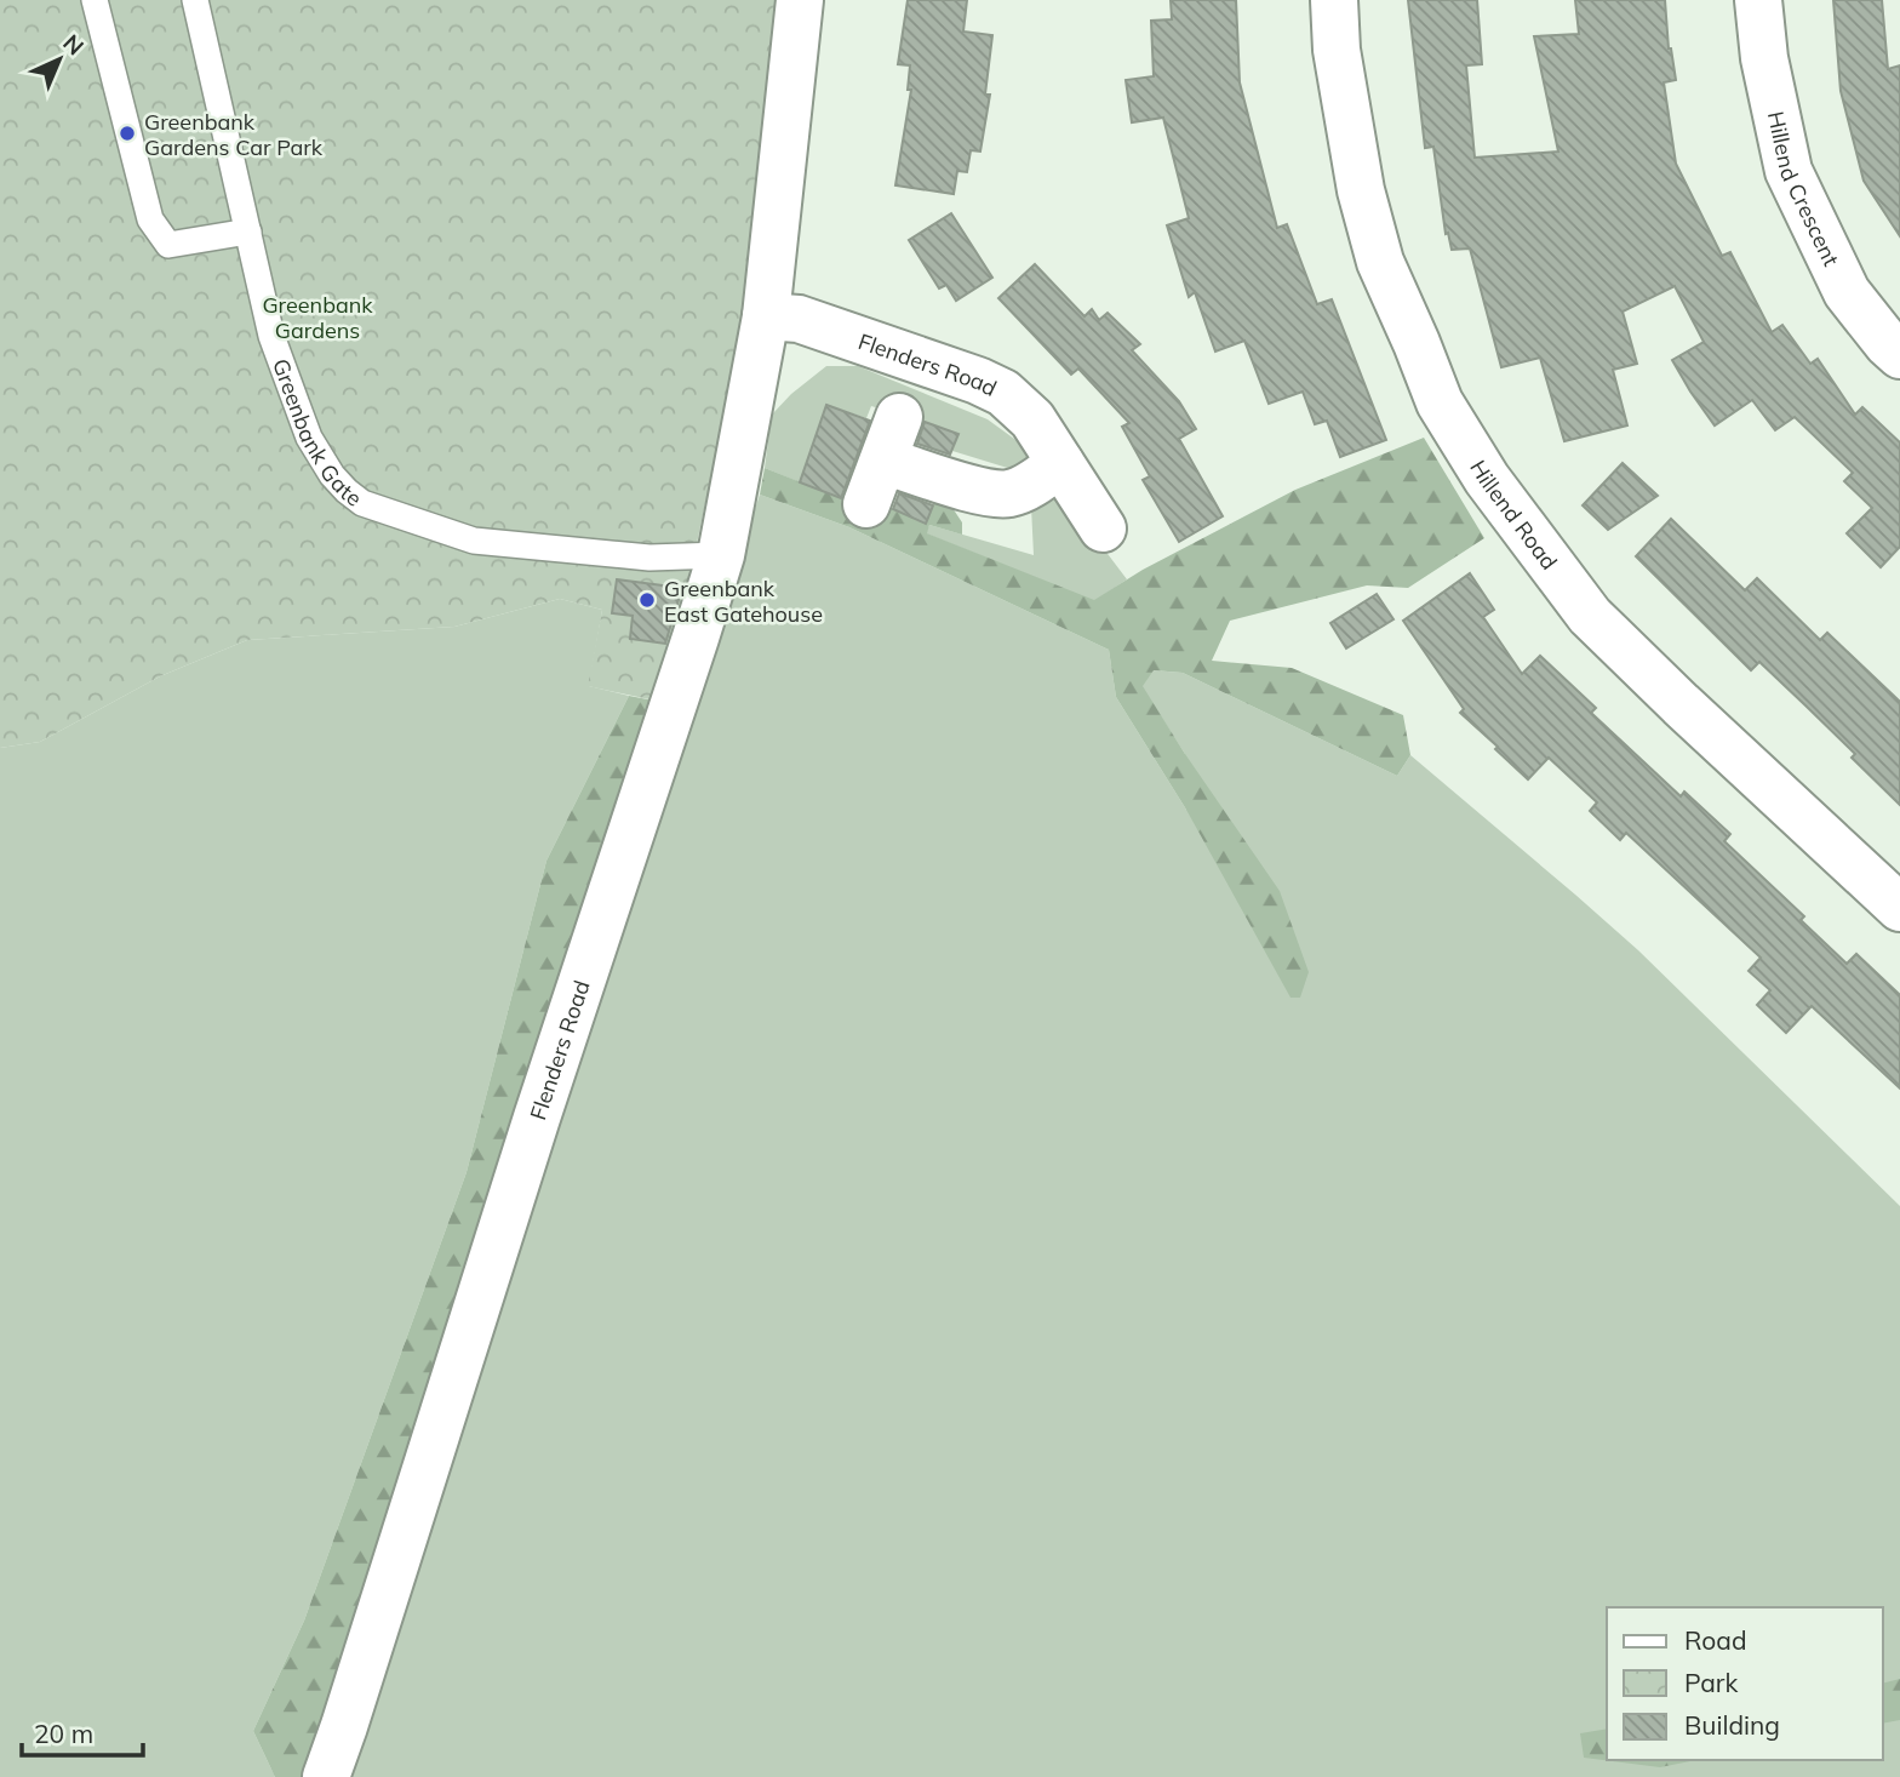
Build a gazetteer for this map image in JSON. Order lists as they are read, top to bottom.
{
  "streets": {
    "street": ["Hillend Crescent", "Flenders Road", "Hillend Road"],
    "lane": ["Greenbank Gate"]
  },
  "crossings": [
    ["Flenders Road", "Greenbank Gate"]
  ],
  "parks": ["Greenbank Gardens"],
  "places": ["Greenbank Gardens Car Park", "Greenbank East Gatehouse"],
  "legend": ["Road", "Park", "Building"],
  "scale_bar": "20 m",
  "north": "top right"
}
